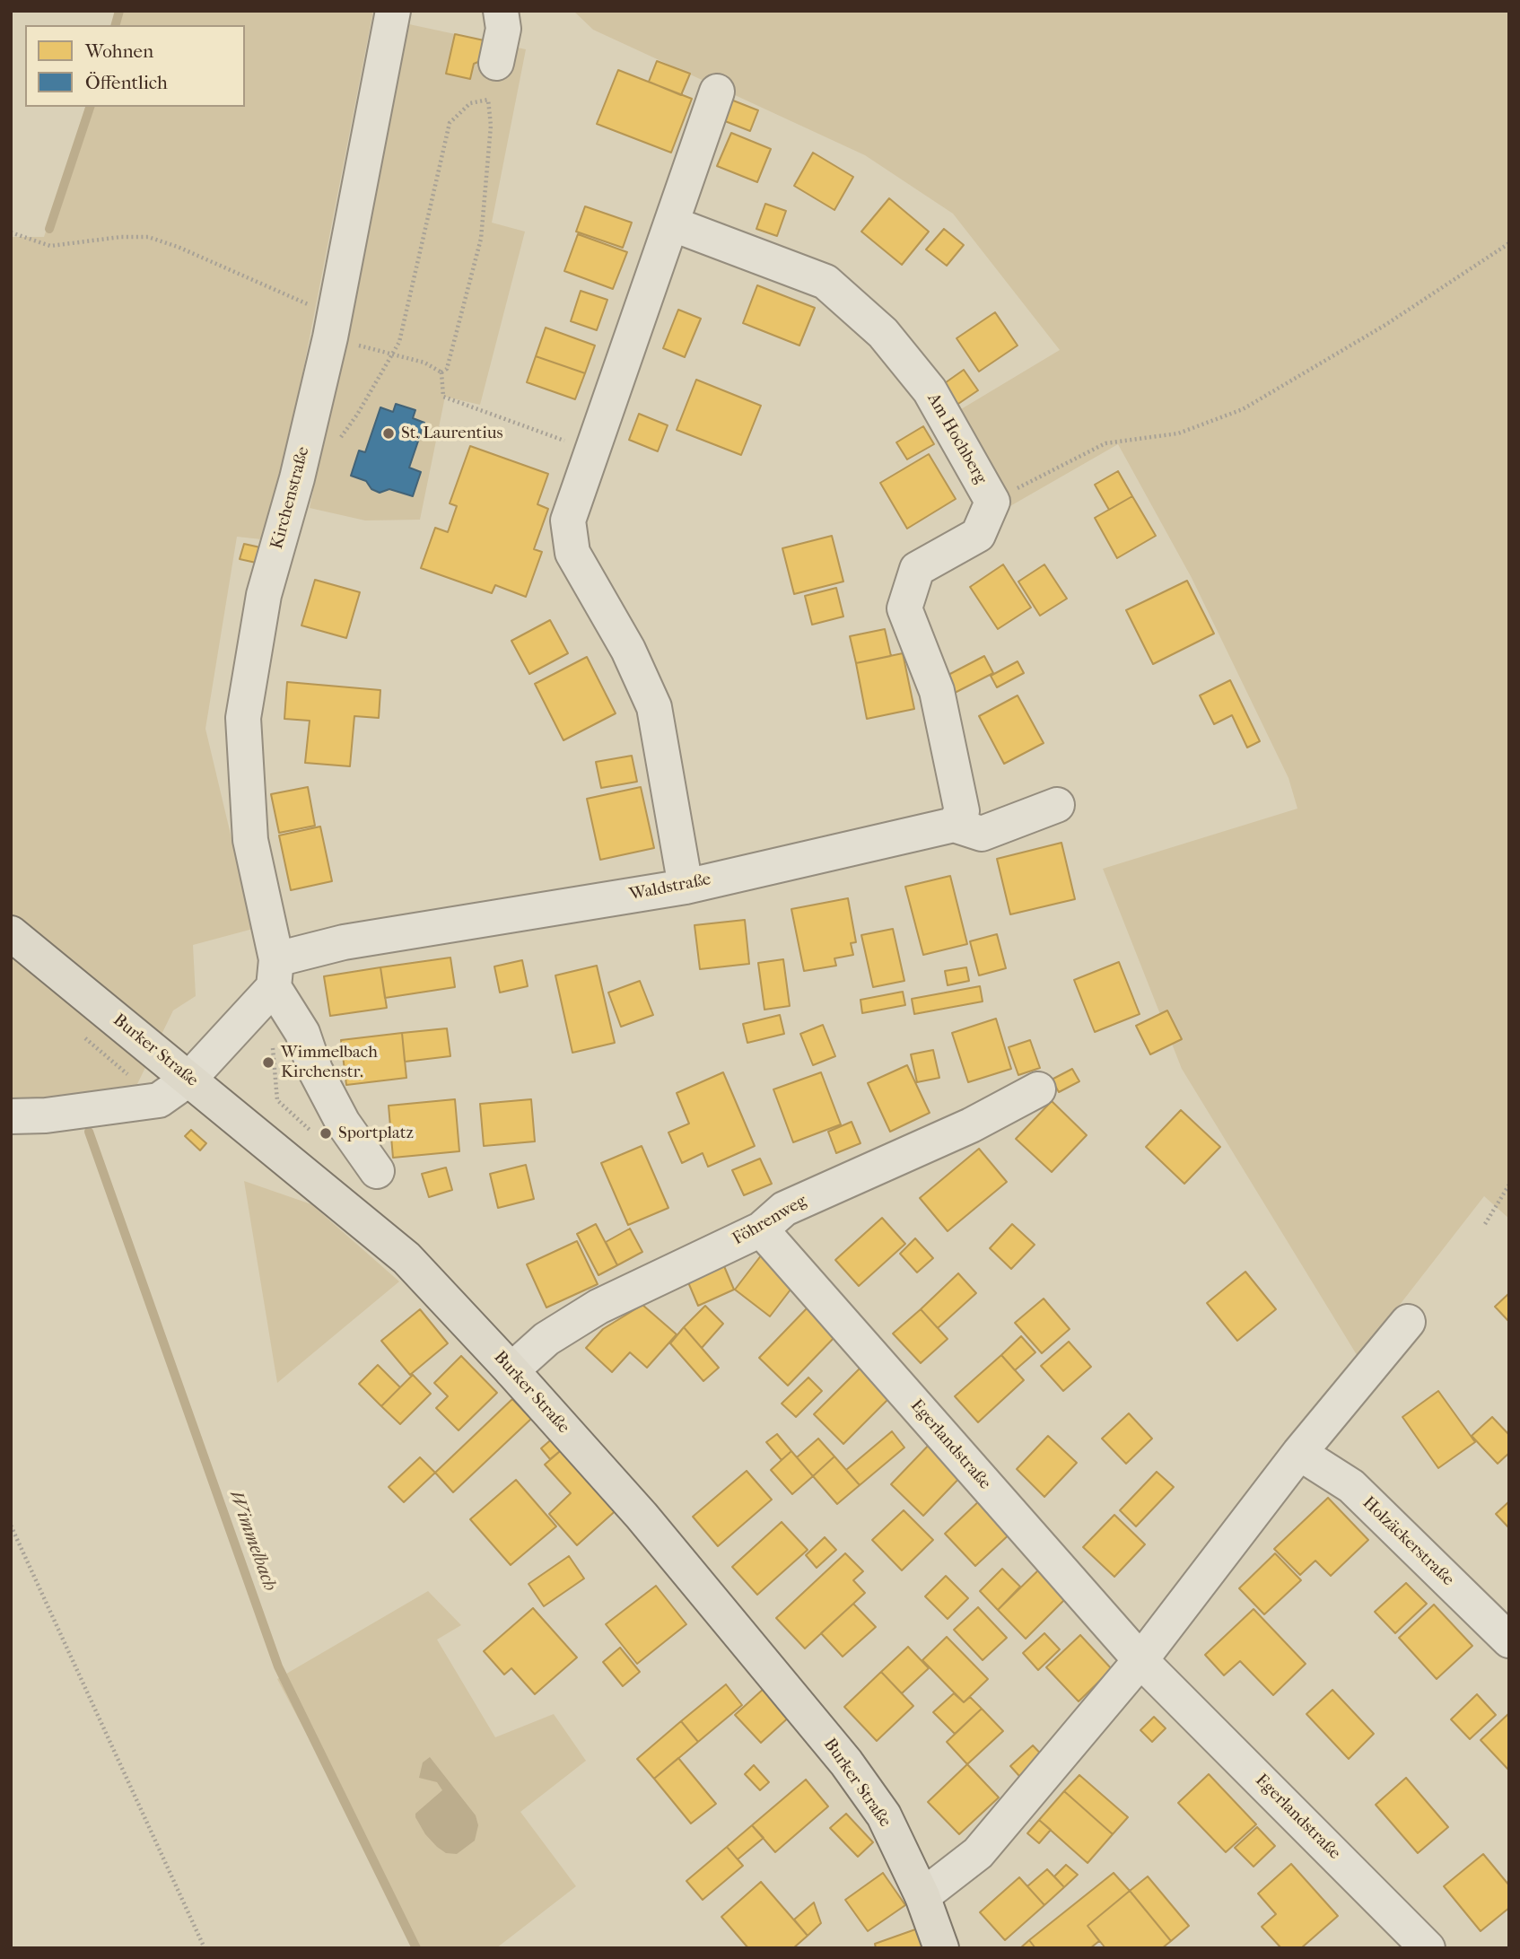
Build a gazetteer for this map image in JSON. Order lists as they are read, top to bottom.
{
  "streets": {
    "main road": ["Burker Straße"],
    "street": [
      "Am Hochberg",
      "Kirchenstraße",
      "Waldstraße",
      "Föhrenweg",
      "Egerlandstraße",
      "Holzäckerstraße"
    ]
  },
  "crossings": [
    ["Am Hochberg", "Waldstraße"],
    ["Kirchenstraße", "Waldstraße"],
    ["Burker Straße", "Föhrenweg"],
    ["Föhrenweg", "Egerlandstraße"]
  ],
  "water": ["Wimmelbach"],
  "places": ["St. Laurentius", "Wimmelbach Kirchenstr.", "Sportplatz"],
  "legend": ["Wohnen", "Öffentlich"]
}
